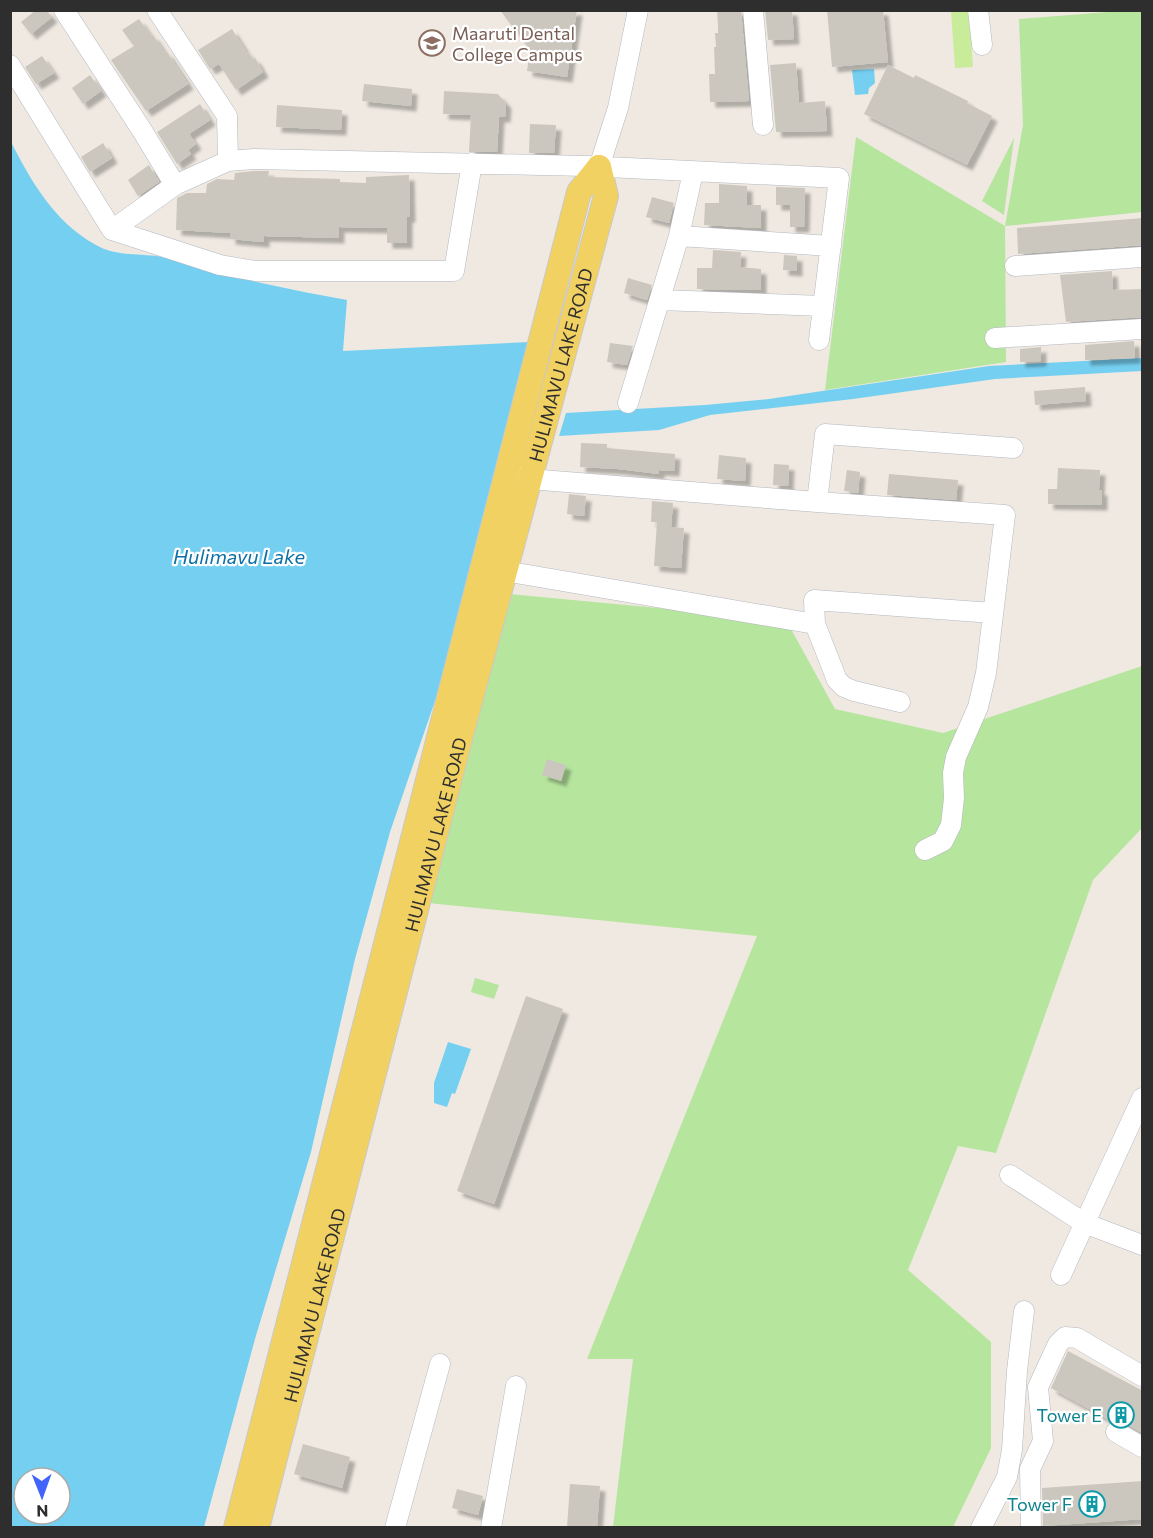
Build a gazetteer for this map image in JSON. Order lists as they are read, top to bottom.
{
  "streets": {
    "main road": ["HULIMAVU LAKE ROAD"]
  },
  "water": ["Hulimavu Lake"],
  "places": {
    "school or university": ["Maaruti Dental College Campus"],
    "building": ["Tower E", "Tower F"]
  },
  "north": "bottom"
}
